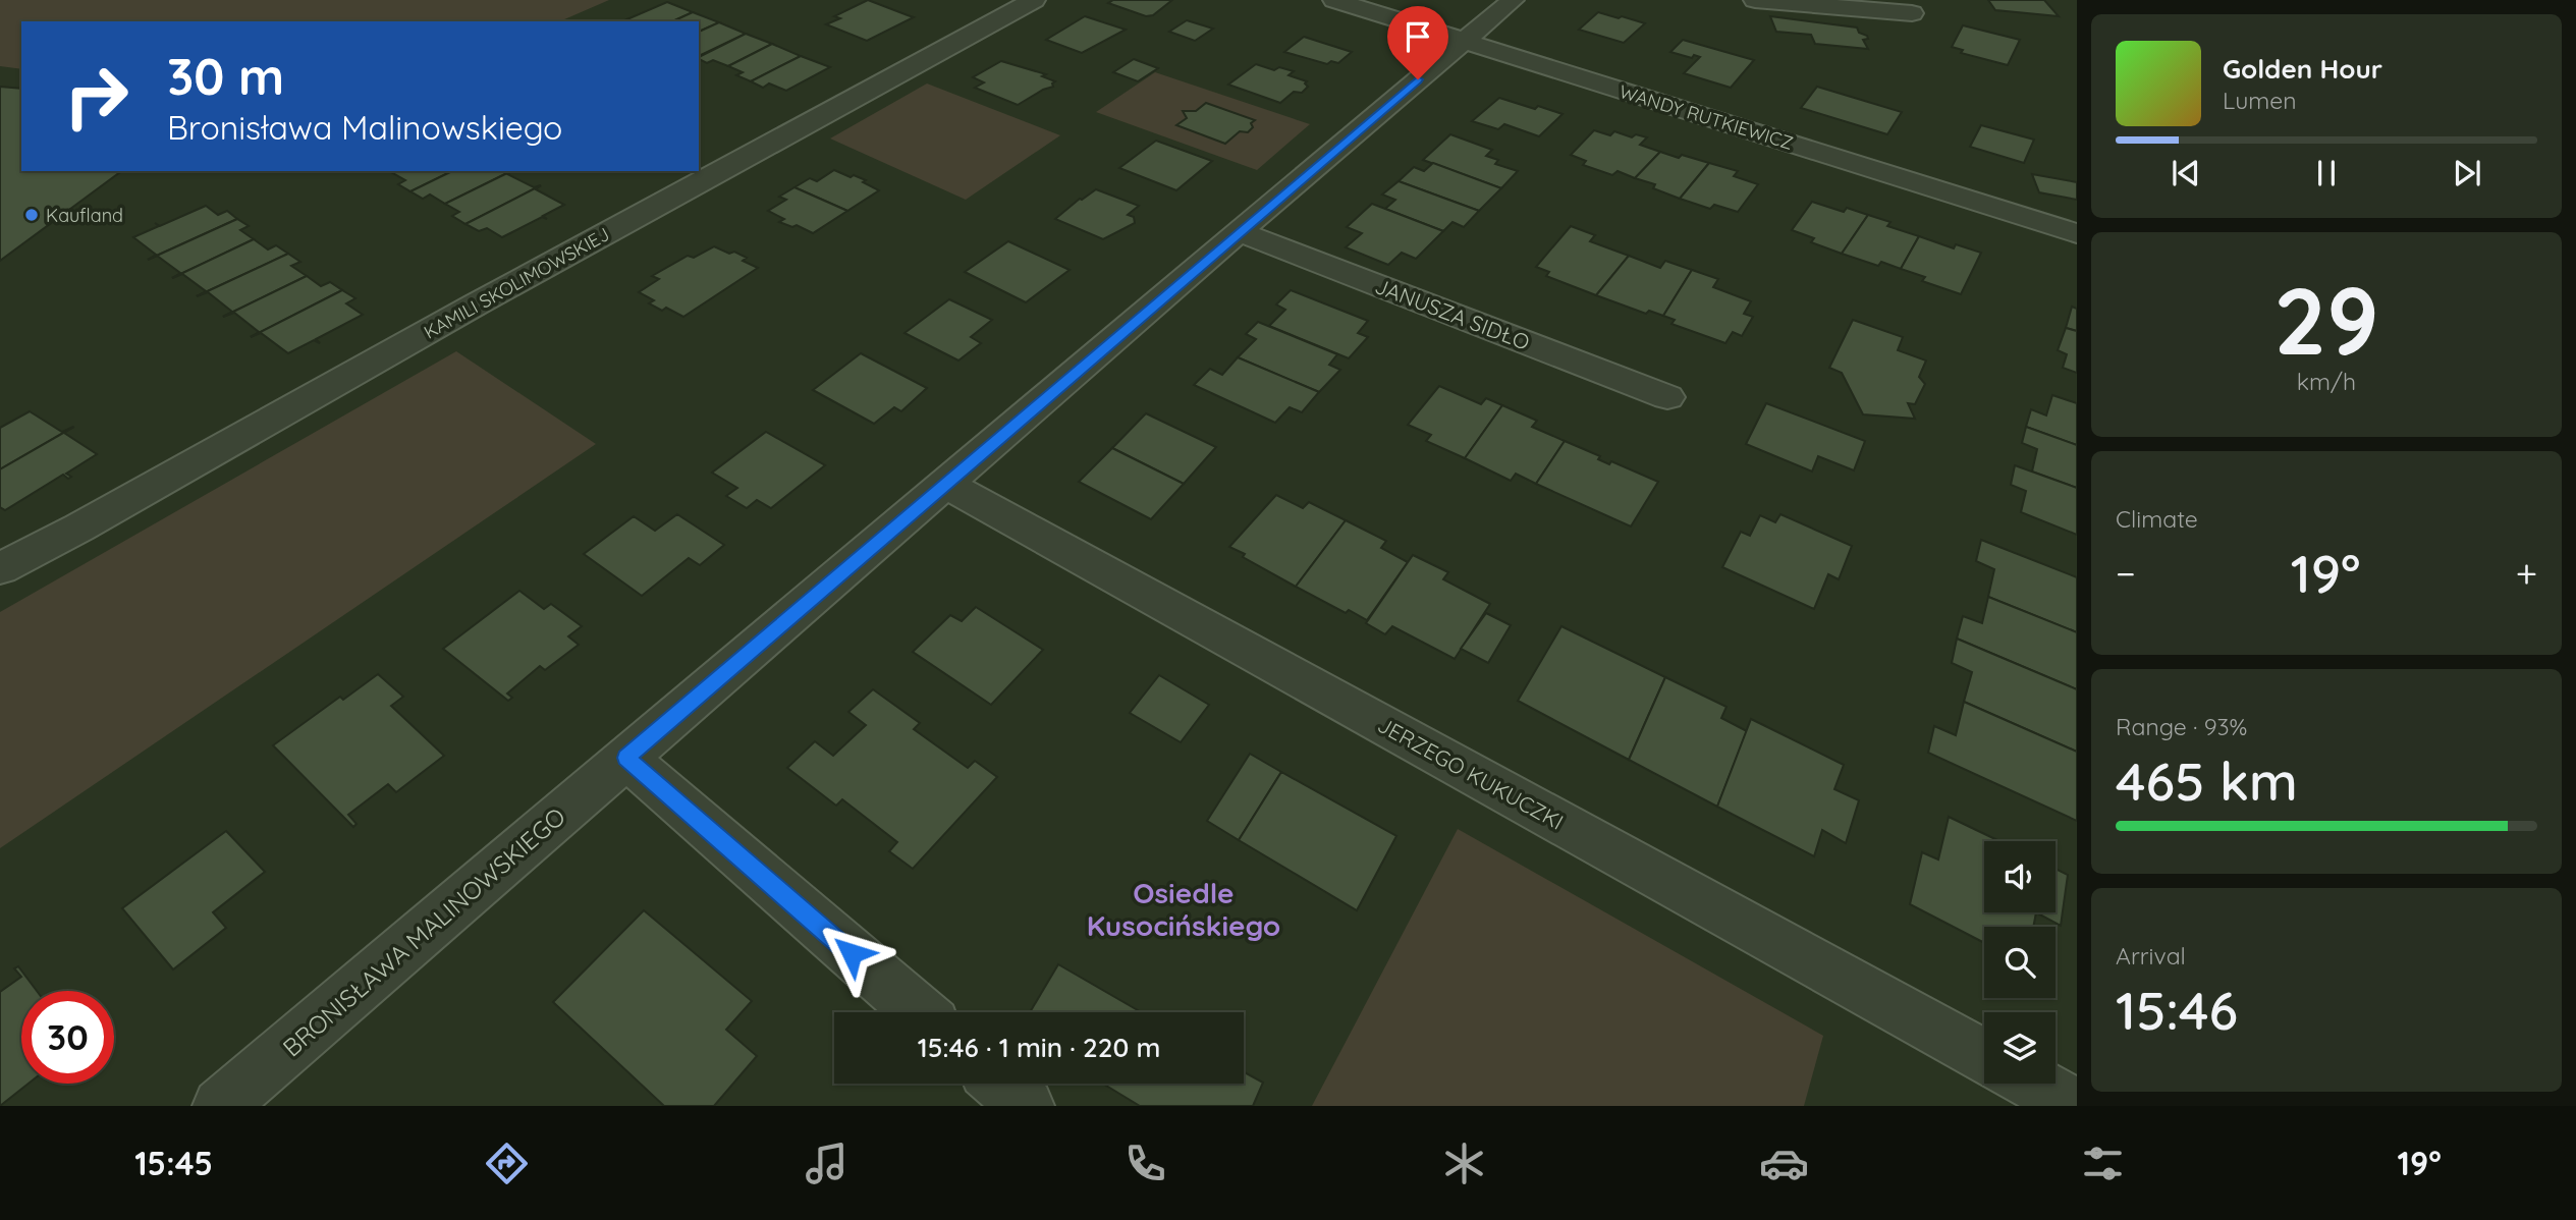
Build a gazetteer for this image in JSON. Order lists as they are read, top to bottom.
{
  "streets": {
    "street": [
      "WANDY RUTKIEWICZ",
      "KAMILI SKOLIMOWSKIEJ",
      "JANUSZA SIDŁO",
      "JERZEGO KUKUCZKI",
      "BRONISŁAWA MALINOWSKIEGO"
    ]
  },
  "crossings": [
    ["WANDY RUTKIEWICZ", "BRONISŁAWA MALINOWSKIEGO"],
    ["JANUSZA SIDŁO", "BRONISŁAWA MALINOWSKIEGO"],
    ["JERZEGO KUKUCZKI", "BRONISŁAWA MALINOWSKIEGO"]
  ],
  "districts": ["Osiedle Kusocińskiego"],
  "places": ["Kaufland"],
  "page": {
    "turn": ["30 m", "Bronisława Malinowskiego"],
    "song": ["Golden Hour", "Lumen"],
    "tile": [
      ["29", "km/h"],
      "Climate",
      ["Range · 93%", "465 km"],
      ["Arrival", "15:46"]
    ],
    "heat": ["−", "19°", "+"],
    "limit": "30",
    "trip": "15:46 · 1 min · 220 m",
    "tabs": ["15:45", "19°"]
  }
}
